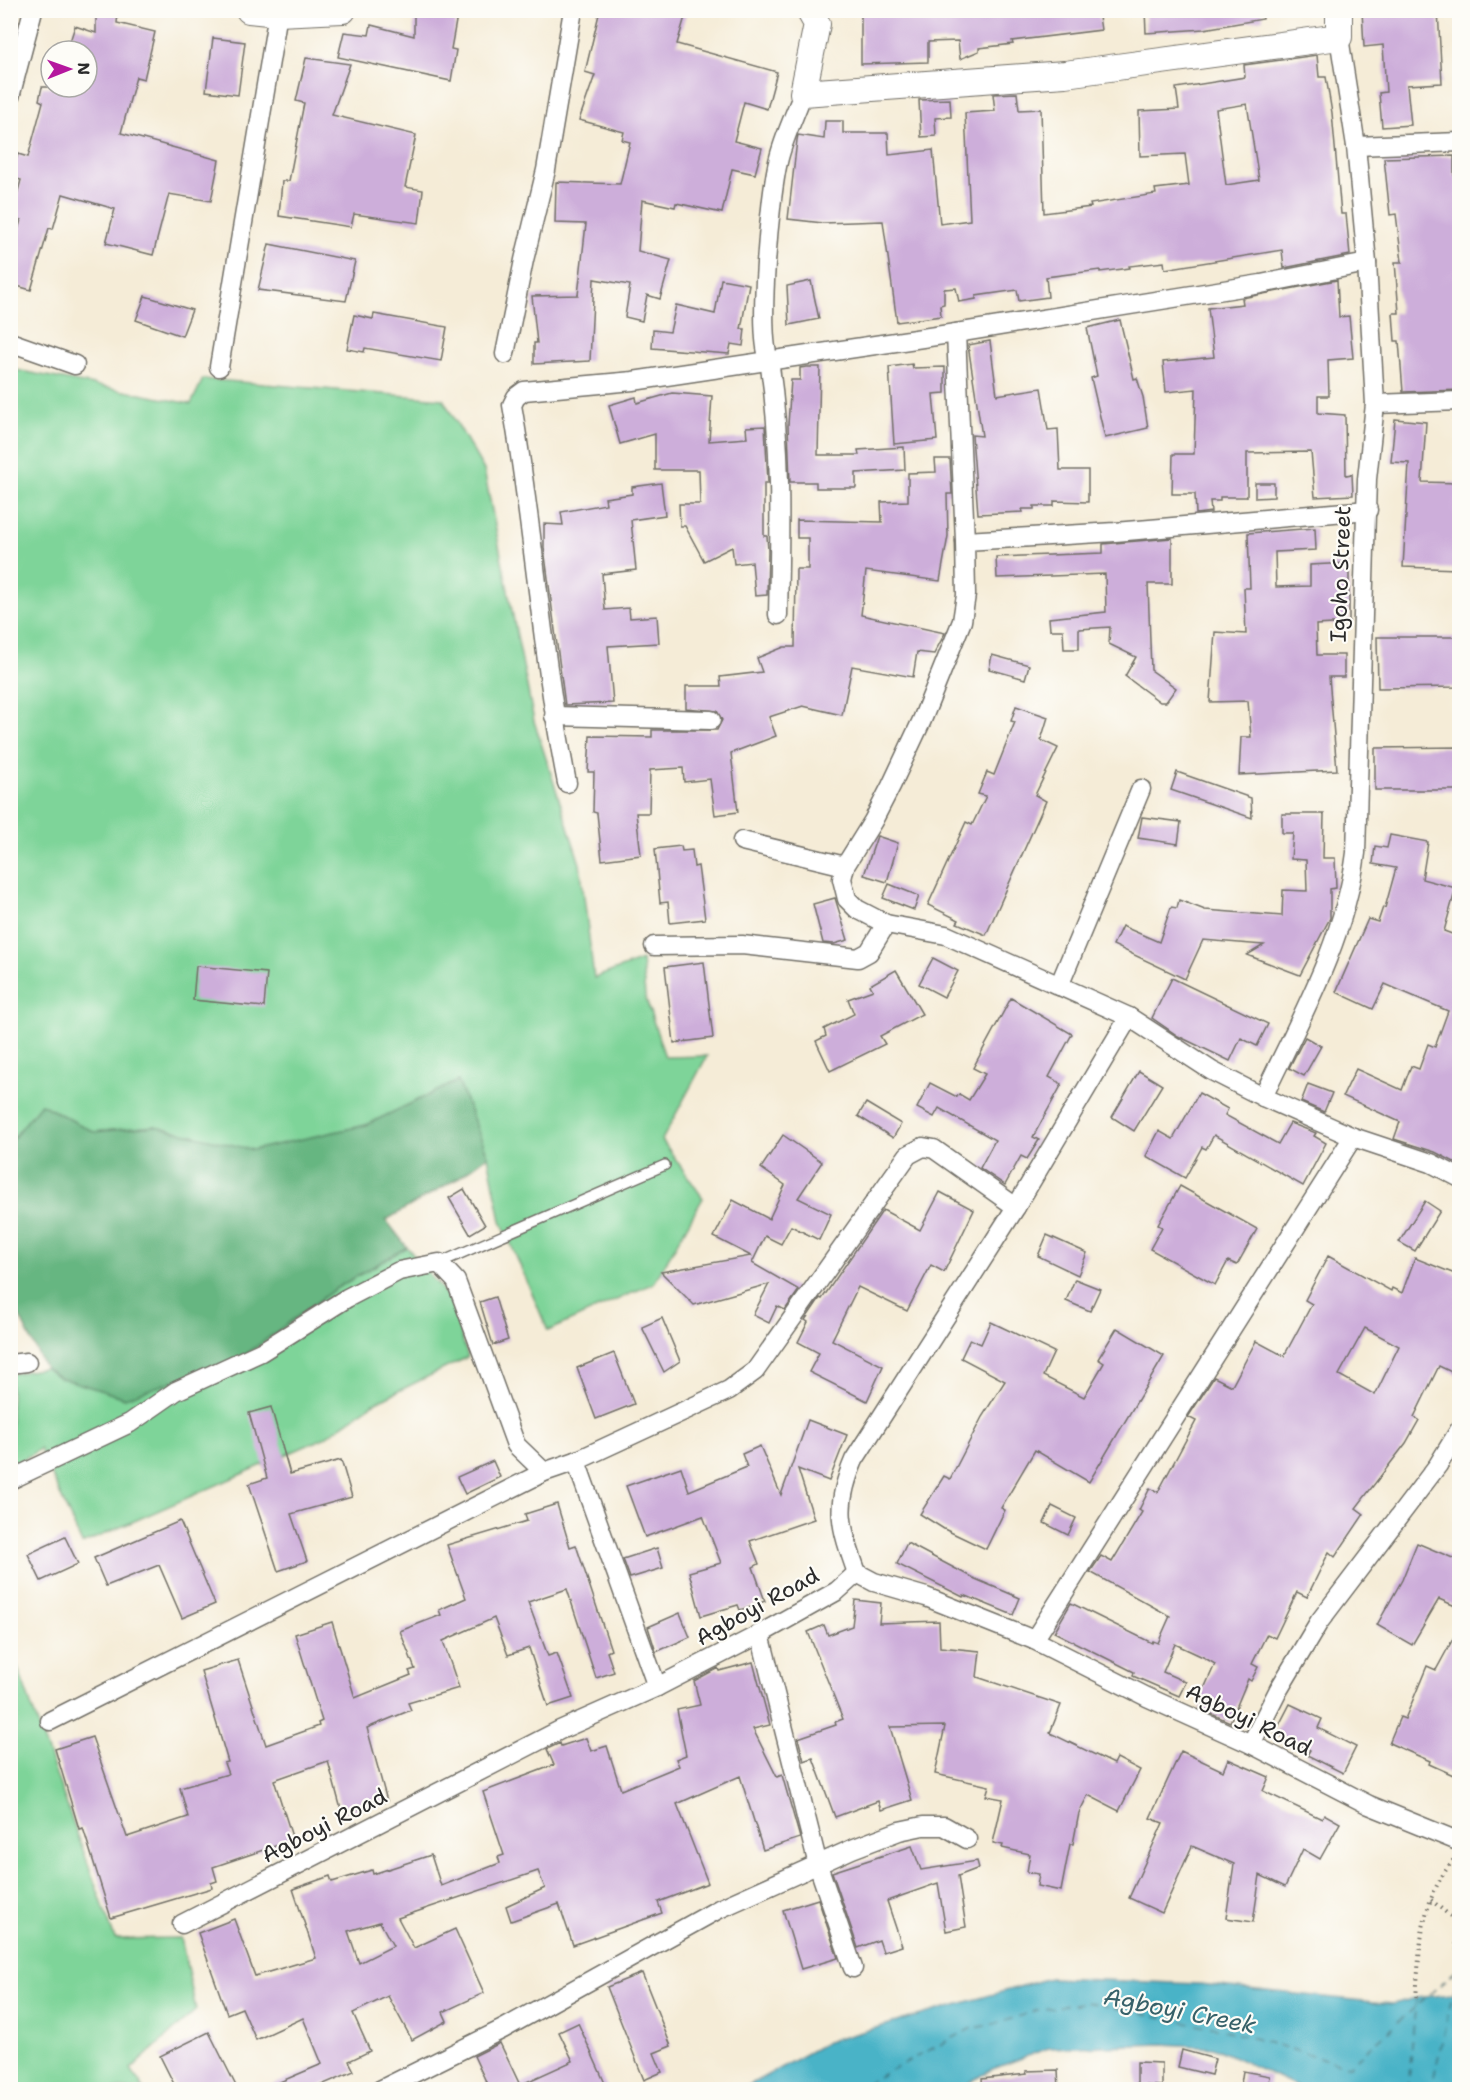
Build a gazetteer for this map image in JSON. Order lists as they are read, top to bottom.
{
  "streets": {
    "street": ["Igoho Street", "Agboyi Road"]
  },
  "water": ["Agboyi Creek"],
  "north": "right"
}
